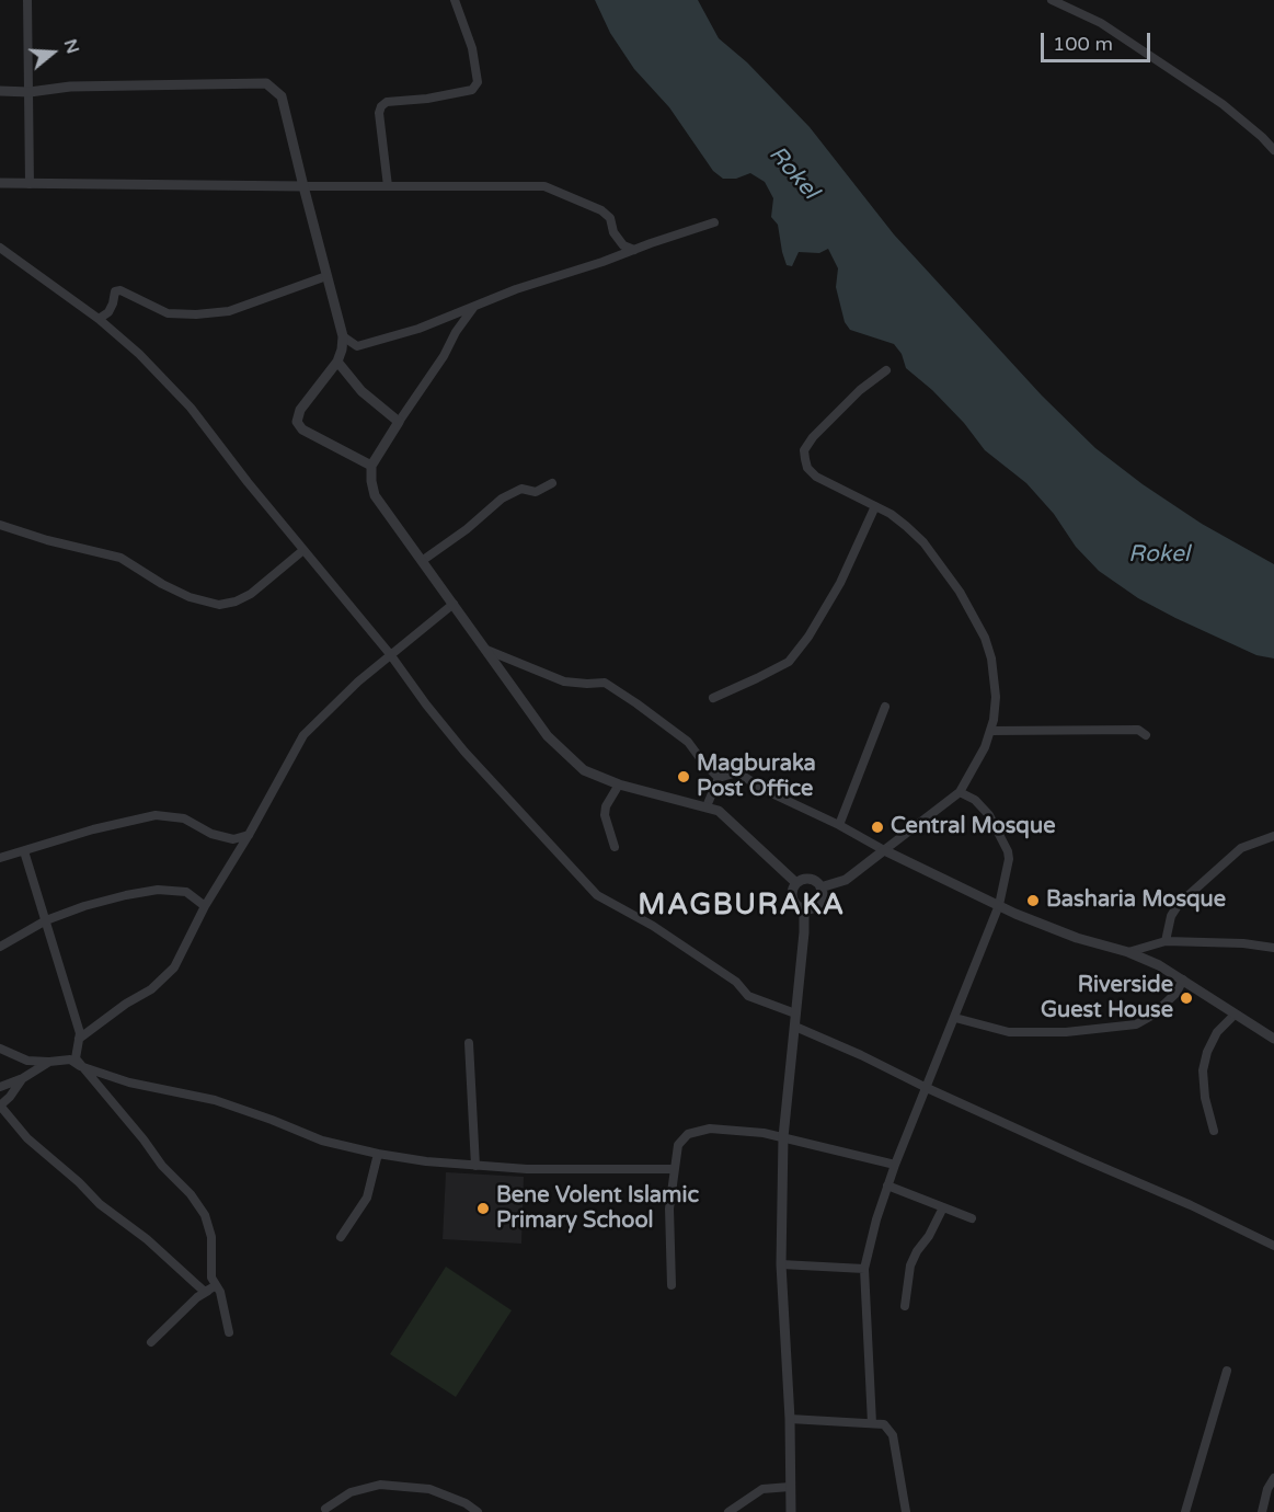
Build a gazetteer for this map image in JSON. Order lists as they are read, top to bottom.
{
  "districts": ["MAGBURAKA"],
  "water": ["Rokel"],
  "places": [
    "Magburaka Post Office",
    "Central Mosque",
    "Basharia Mosque",
    "Riverside Guest House",
    "Bene Volent Islamic Primary School"
  ],
  "scale_bar": "100 m",
  "north": "right"
}
